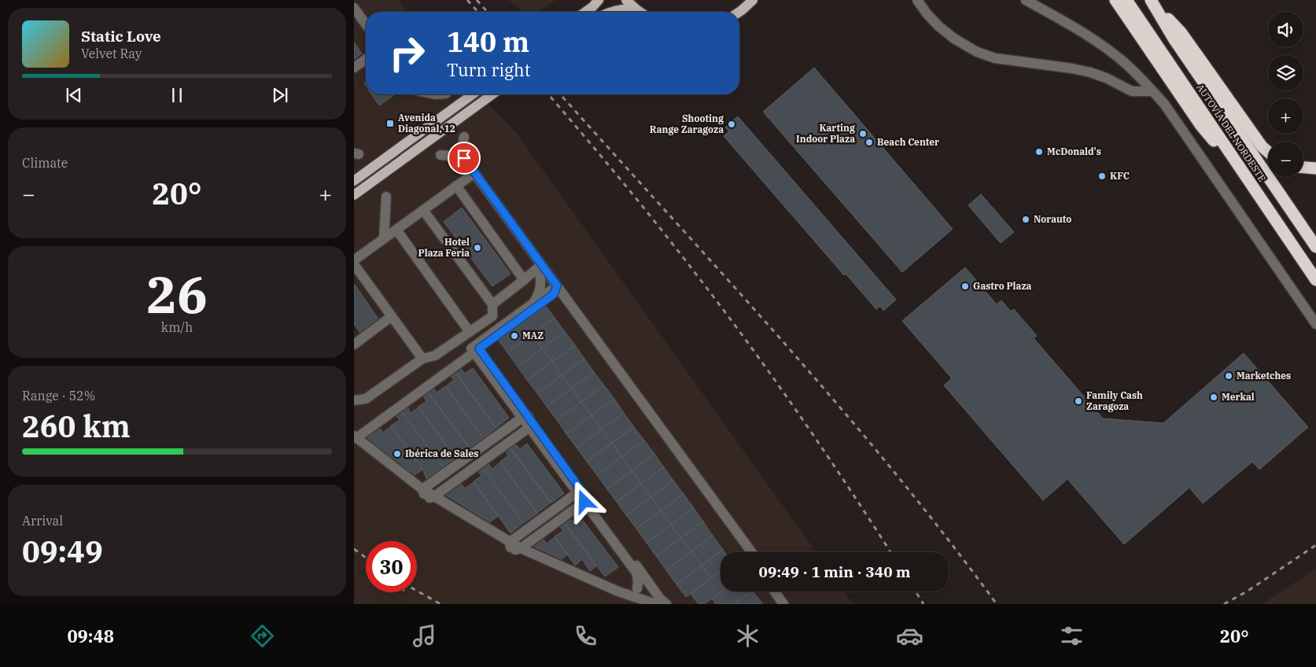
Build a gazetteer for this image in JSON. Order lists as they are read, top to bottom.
{
  "streets": {
    "highway": ["AUTOVÍA DEL NORDESTE"]
  },
  "places": {
    "transit": ["Avenida Diagonal, 12"],
    "other": [
      "Shooting Range Zaragoza",
      "Karting Indoor Plaza",
      "Beach Center",
      "McDonald's",
      "KFC",
      "Norauto",
      "Hotel Plaza Feria",
      "Gastro Plaza",
      "MAZ",
      "Marketches",
      "Merkal",
      "Family Cash Zaragoza",
      "Ibérica de Sales"
    ]
  },
  "page": {
    "map_buttons": ["+", "−"],
    "turn": ["140 m", "Turn right"],
    "song": ["Static Love", "Velvet Ray"],
    "tile": [
      "Climate",
      ["26", "km/h"],
      ["Range · 52%", "260 km"],
      ["Arrival", "09:49"]
    ],
    "heat": ["−", "20°", "+"],
    "limit": "30",
    "trip": "09:49 · 1 min · 340 m",
    "tabs": ["09:48", "20°"]
  }
}
